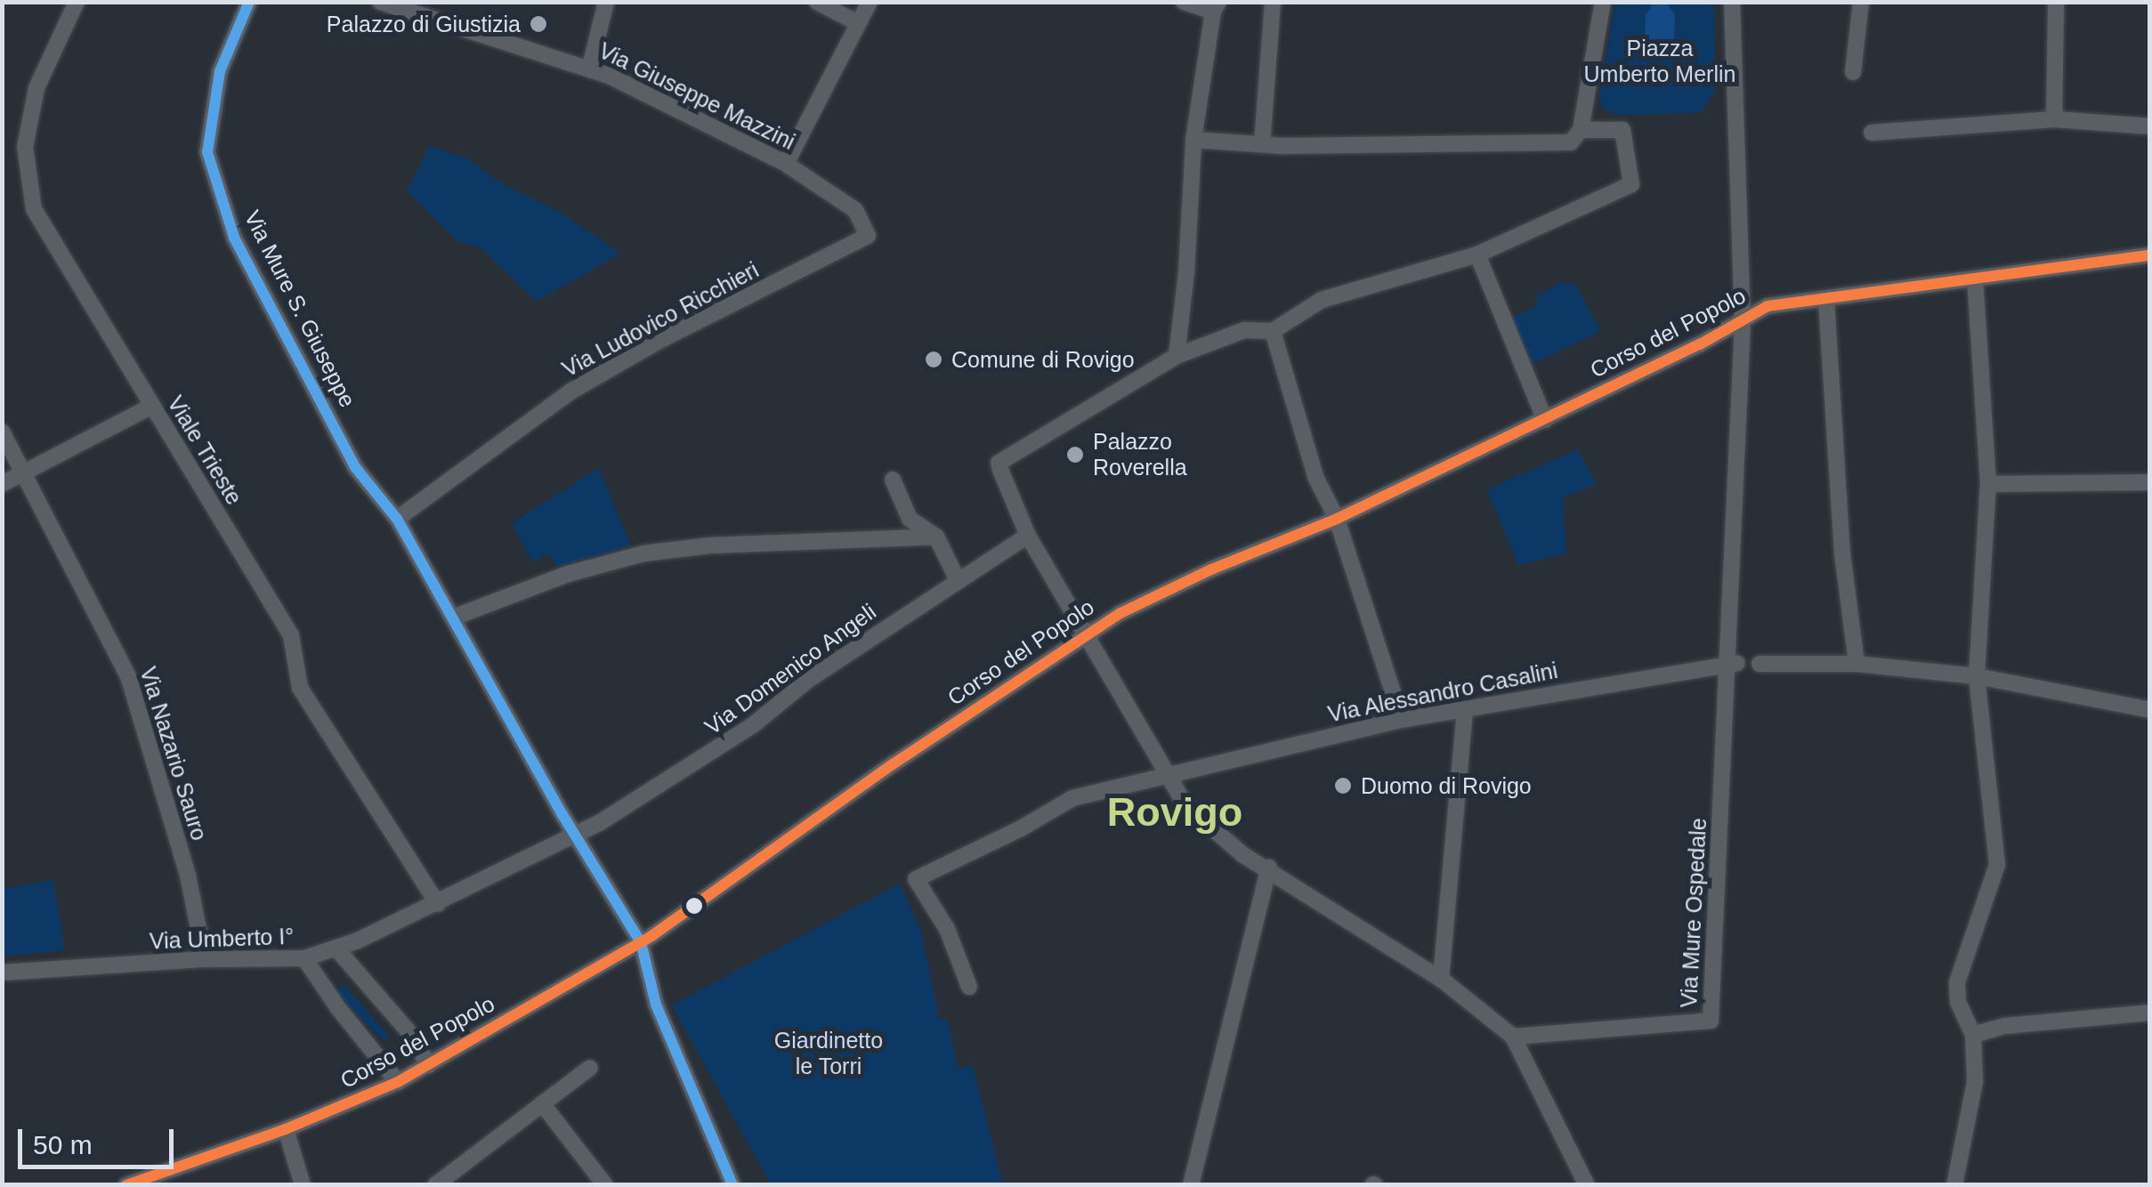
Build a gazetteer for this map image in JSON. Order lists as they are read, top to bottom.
{
  "streets": {
    "street": [
      "Via Giuseppe Mazzini",
      "Via Mure S. Giuseppe",
      "Via Ludovico Ricchieri",
      "Corso del Popolo",
      "Viale Trieste",
      "Via Domenico Angeli",
      "Via Alessandro Casalini",
      "Via Nazario Sauro",
      "Via Mure Ospedale",
      "Via Umberto I°"
    ]
  },
  "crossings": [
    ["Via Giuseppe Mazzini", "Via Ludovico Ricchieri"],
    ["Via Mure S. Giuseppe", "Via Ludovico Ricchieri"],
    ["Via Mure S. Giuseppe", "Corso del Popolo"],
    ["Via Mure S. Giuseppe", "Via Domenico Angeli"],
    ["Via Mure S. Giuseppe", "Via Umberto I°"],
    ["Viale Trieste", "Via Umberto I°"],
    ["Via Domenico Angeli", "Via Umberto I°"],
    ["Via Alessandro Casalini", "Via Mure Ospedale"],
    ["Via Nazario Sauro", "Via Umberto I°"]
  ],
  "districts": ["Rovigo"],
  "parks": ["Piazza Umberto Merlin", "Giardinetto le Torri"],
  "places": [
    "Palazzo di Giustizia",
    "Comune di Rovigo",
    "Palazzo Roverella",
    "Duomo di Rovigo"
  ],
  "scale_bar": "50 m"
}
